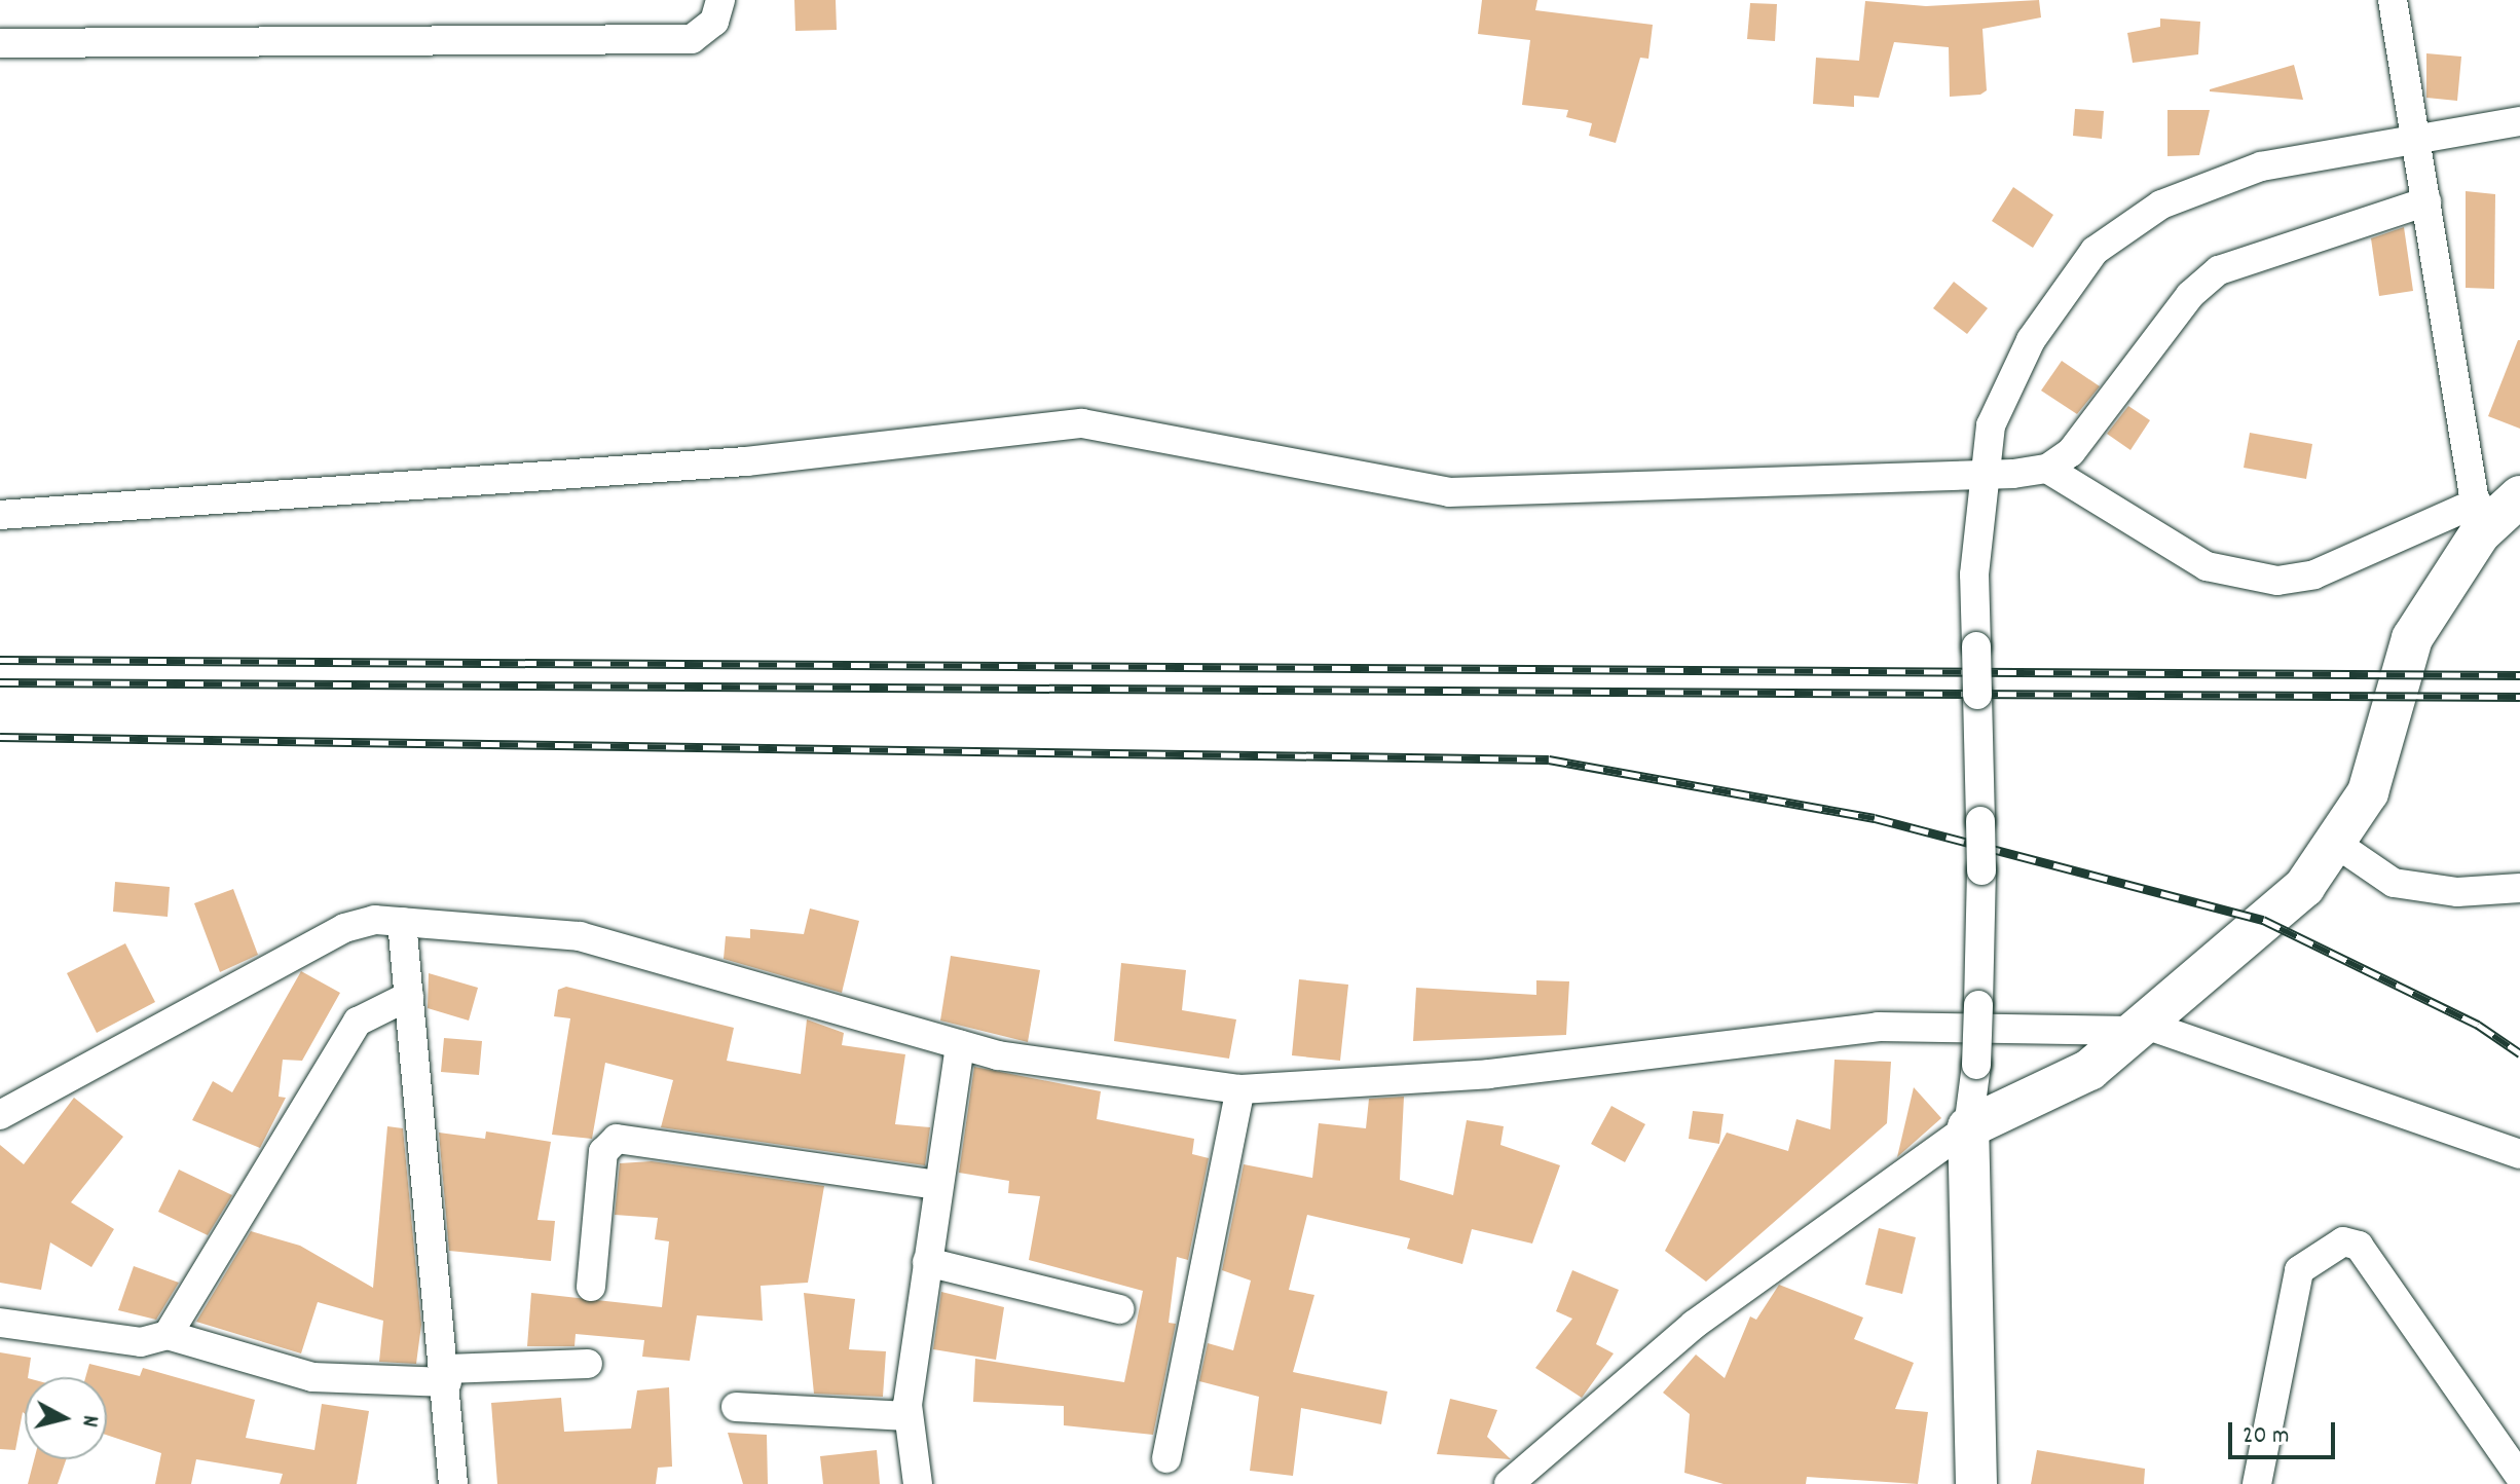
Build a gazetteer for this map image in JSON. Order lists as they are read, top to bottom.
{
  "scale_bar": "20 m",
  "north": "right"
}
